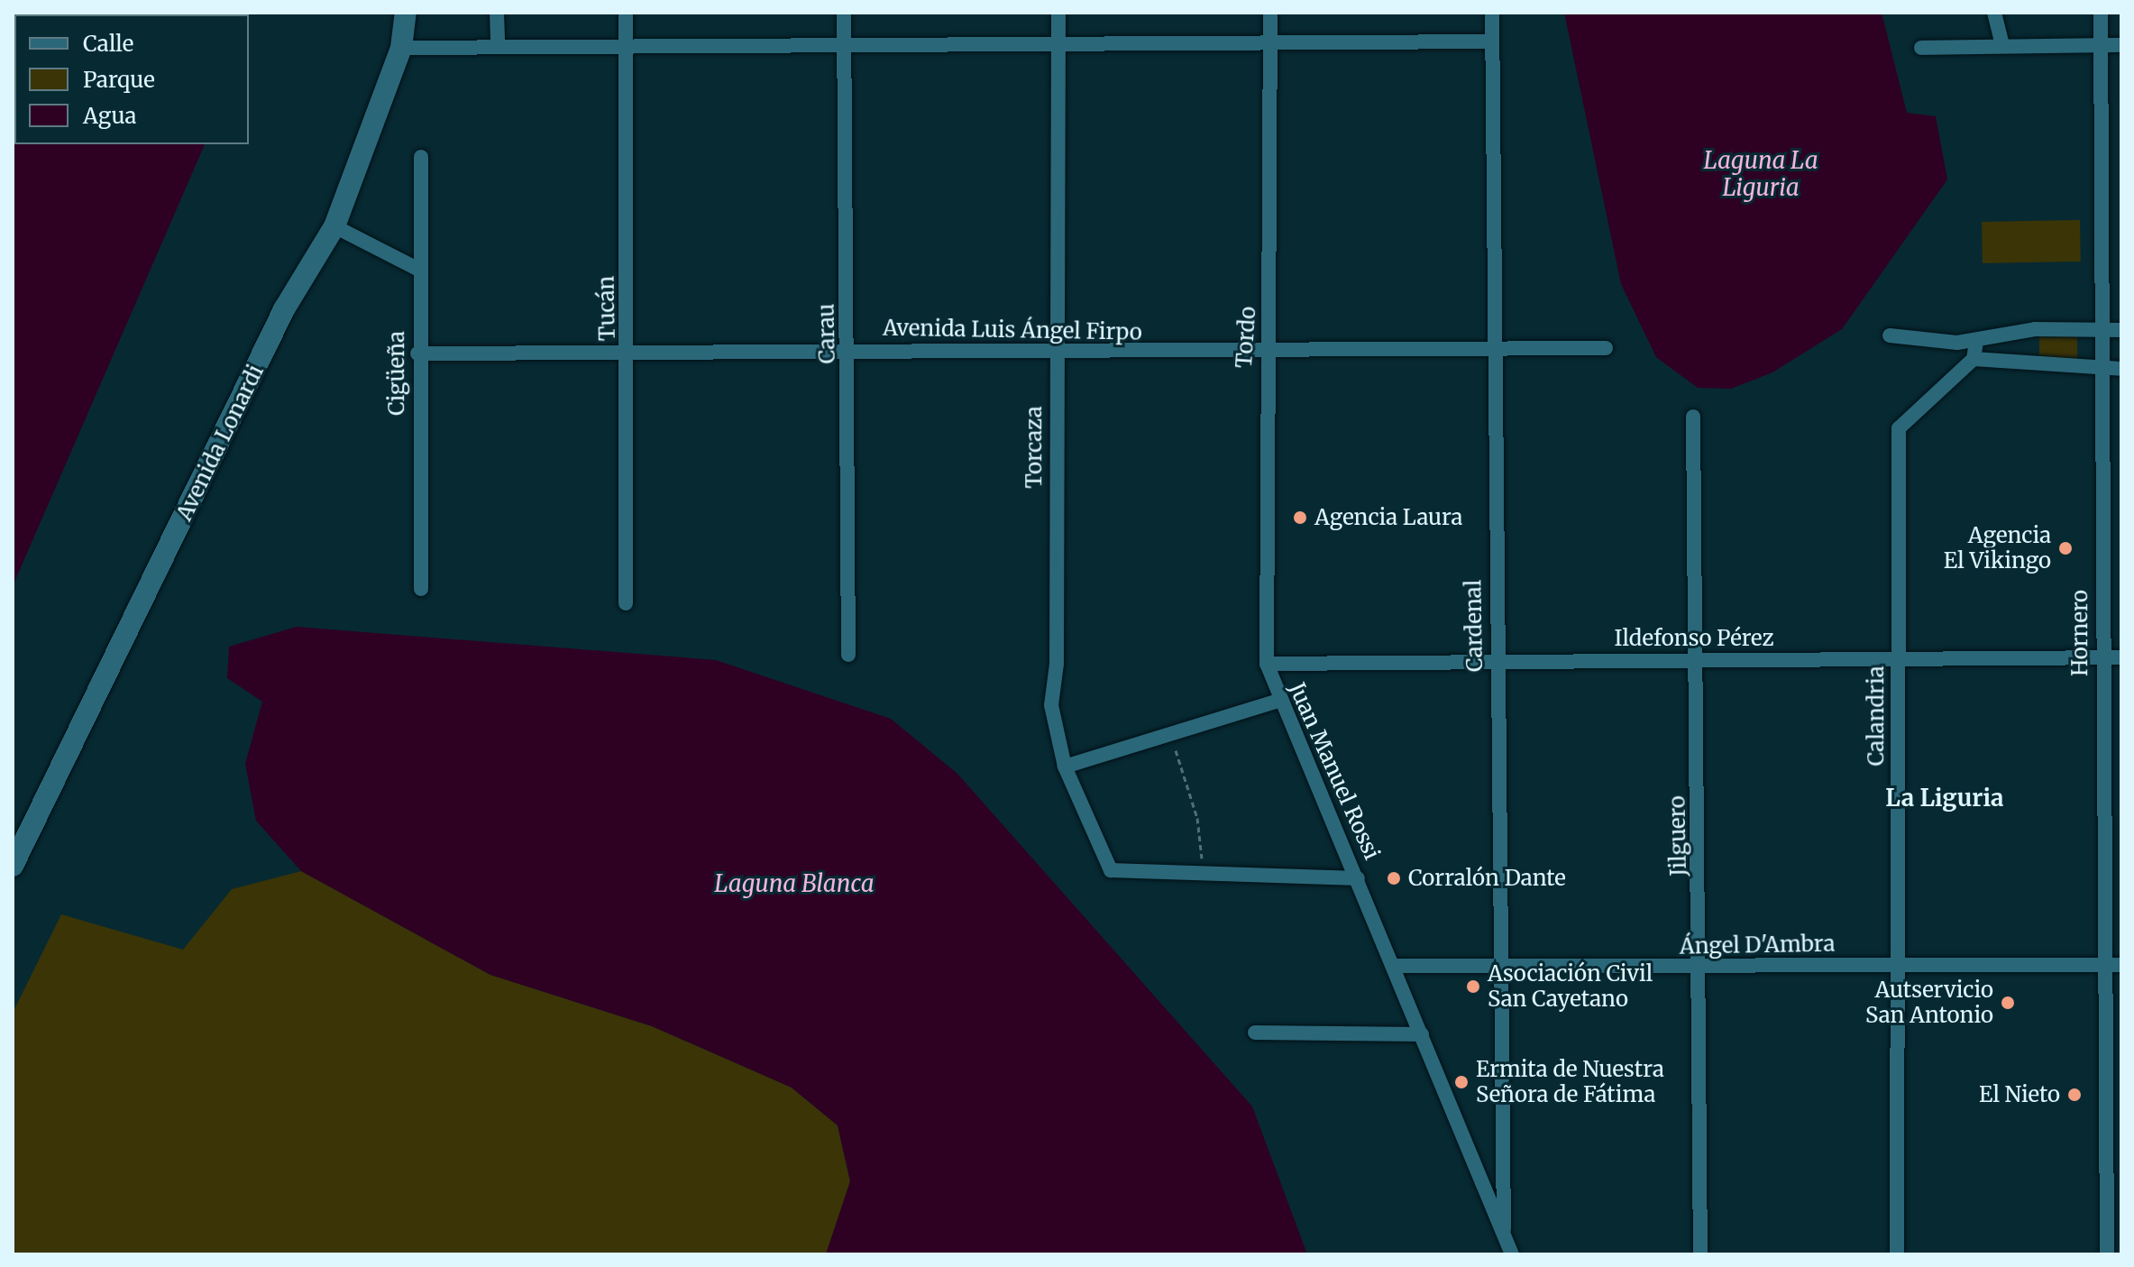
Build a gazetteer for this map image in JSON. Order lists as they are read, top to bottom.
{
  "streets": {
    "street": [
      "Tucán",
      "Avenida Luis Ángel Firpo",
      "Carau",
      "Tordo",
      "Cigüeña",
      "Avenida Lonardi",
      "Torcaza",
      "Cardenal",
      "Hornero",
      "Ildefonso Pérez",
      "Calandria",
      "Juan Manuel Rossi",
      "Jilguero",
      "Ángel D'Ambra"
    ]
  },
  "crossings": [
    ["Tucán", "Avenida Luis Ángel Firpo"],
    ["Avenida Luis Ángel Firpo", "Carau"],
    ["Avenida Luis Ángel Firpo", "Tordo"],
    ["Avenida Luis Ángel Firpo", "Cigüeña"],
    ["Avenida Luis Ángel Firpo", "Torcaza"],
    ["Avenida Luis Ángel Firpo", "Cardenal"],
    ["Tordo", "Ildefonso Pérez"],
    ["Tordo", "Juan Manuel Rossi"],
    ["Cardenal", "Ildefonso Pérez"],
    ["Cardenal", "Juan Manuel Rossi"],
    ["Cardenal", "Ángel D'Ambra"],
    ["Hornero", "Ildefonso Pérez"],
    ["Hornero", "Ángel D'Ambra"],
    ["Ildefonso Pérez", "Calandria"],
    ["Ildefonso Pérez", "Juan Manuel Rossi"],
    ["Ildefonso Pérez", "Jilguero"],
    ["Calandria", "Ángel D'Ambra"],
    ["Juan Manuel Rossi", "Ángel D'Ambra"],
    ["Jilguero", "Ángel D'Ambra"]
  ],
  "districts": ["La Liguria"],
  "water": ["Laguna La Liguria", "Laguna Blanca"],
  "places": [
    "Agencia Laura",
    "Agencia El Vikingo",
    "Corralón Dante",
    "Asociación Civil San Cayetano",
    "Autservicio San Antonio",
    "Ermita de Nuestra Señora de Fátima",
    "El Nieto"
  ],
  "legend": ["Calle", "Parque", "Agua"]
}
